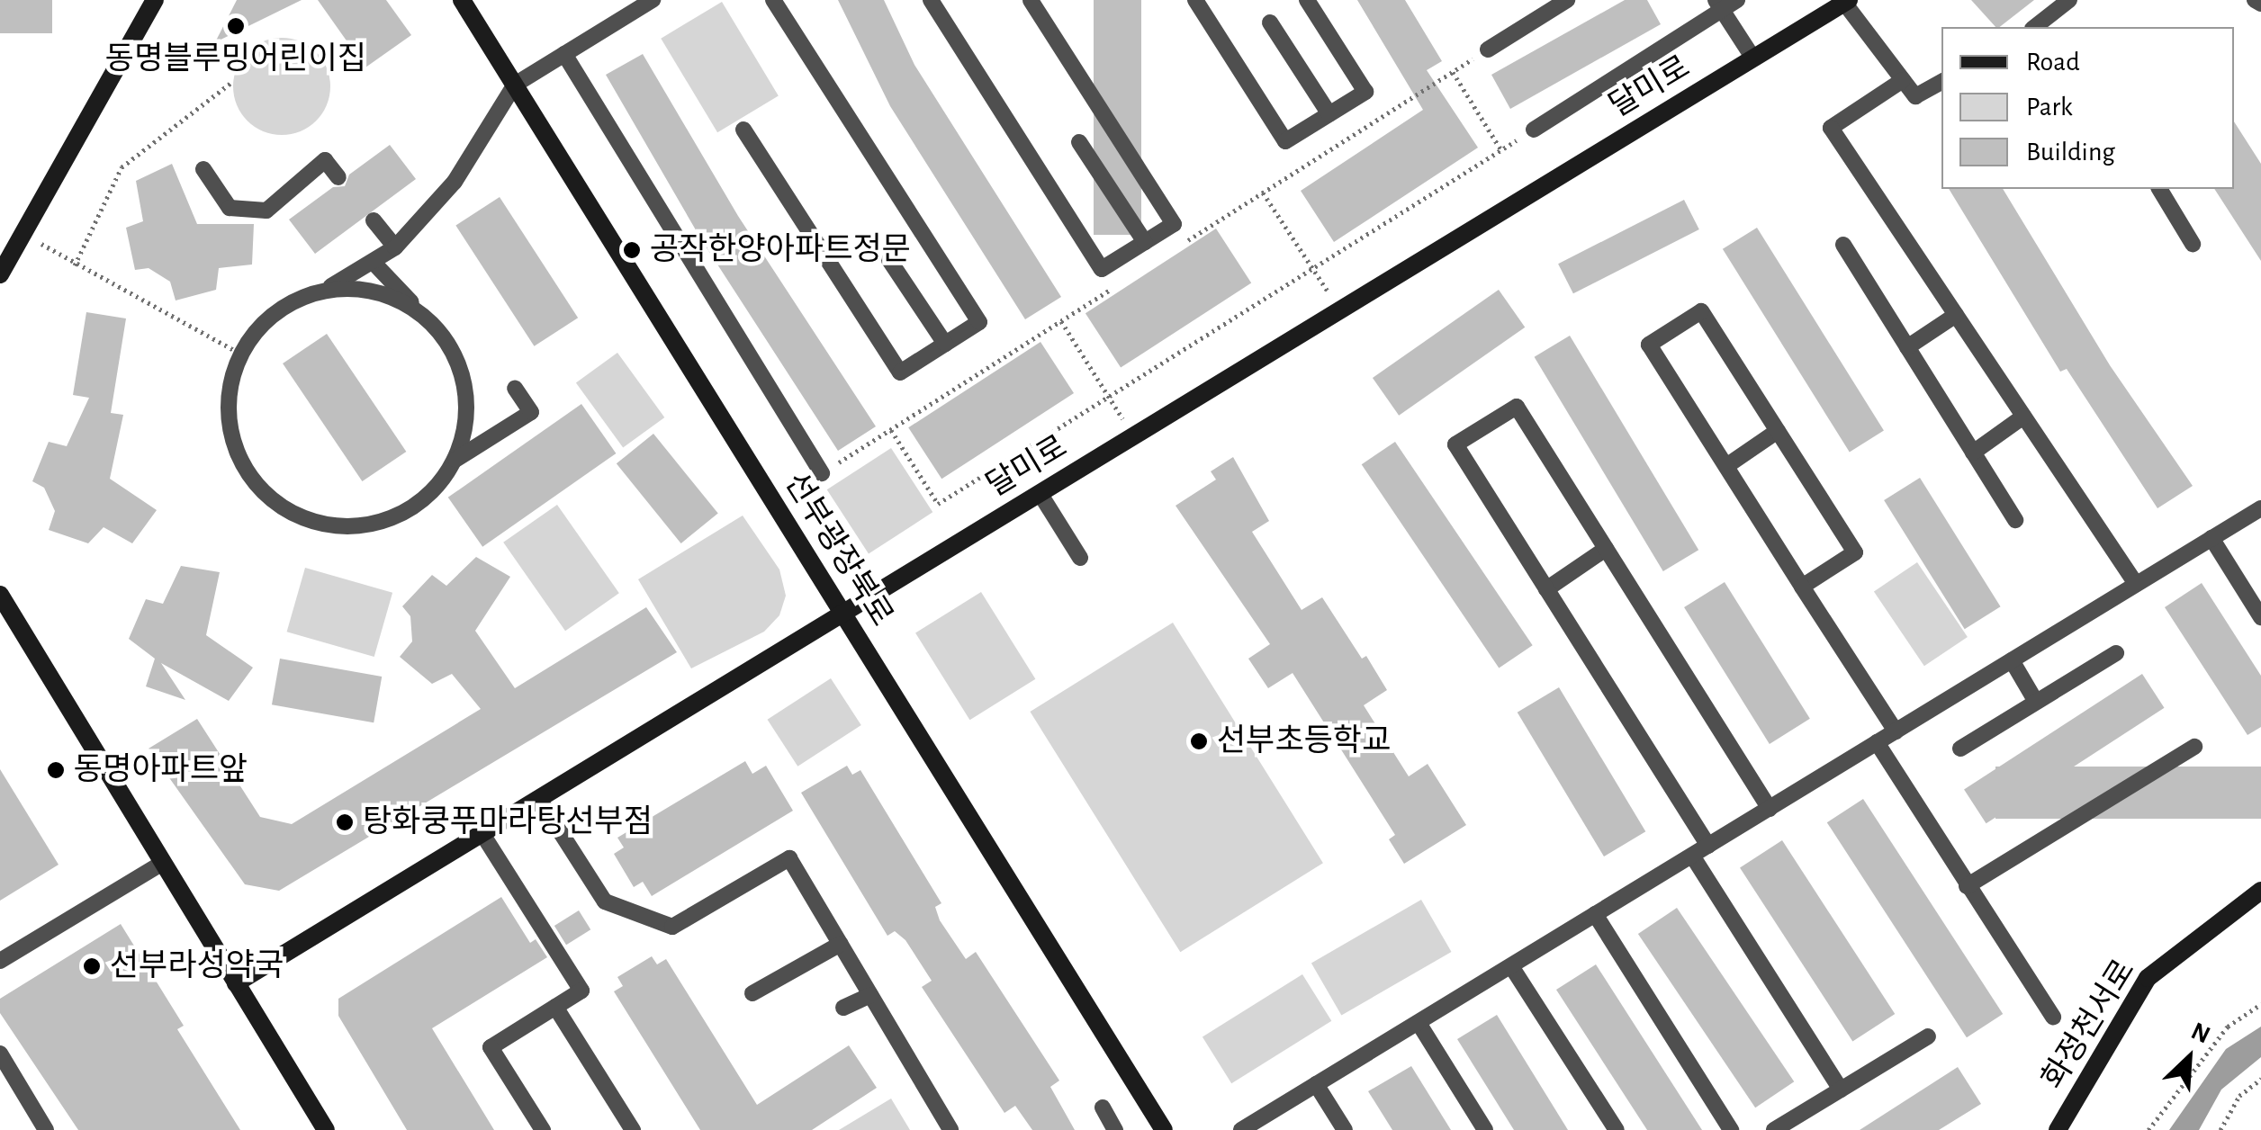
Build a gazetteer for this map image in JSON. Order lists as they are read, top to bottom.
{
  "streets": {
    "street": ["달미로", "선부광장북로", "화정천서로"]
  },
  "crossings": [
    ["달미로", "선부광장북로"]
  ],
  "places": [
    "동명블루밍어린이집",
    "공작한양아파트정문",
    "선부초등학교",
    "동명아파트앞",
    "탕화쿵푸마라탕선부점",
    "선부라성약국"
  ],
  "legend": ["Road", "Park", "Building"],
  "north": "top right"
}
